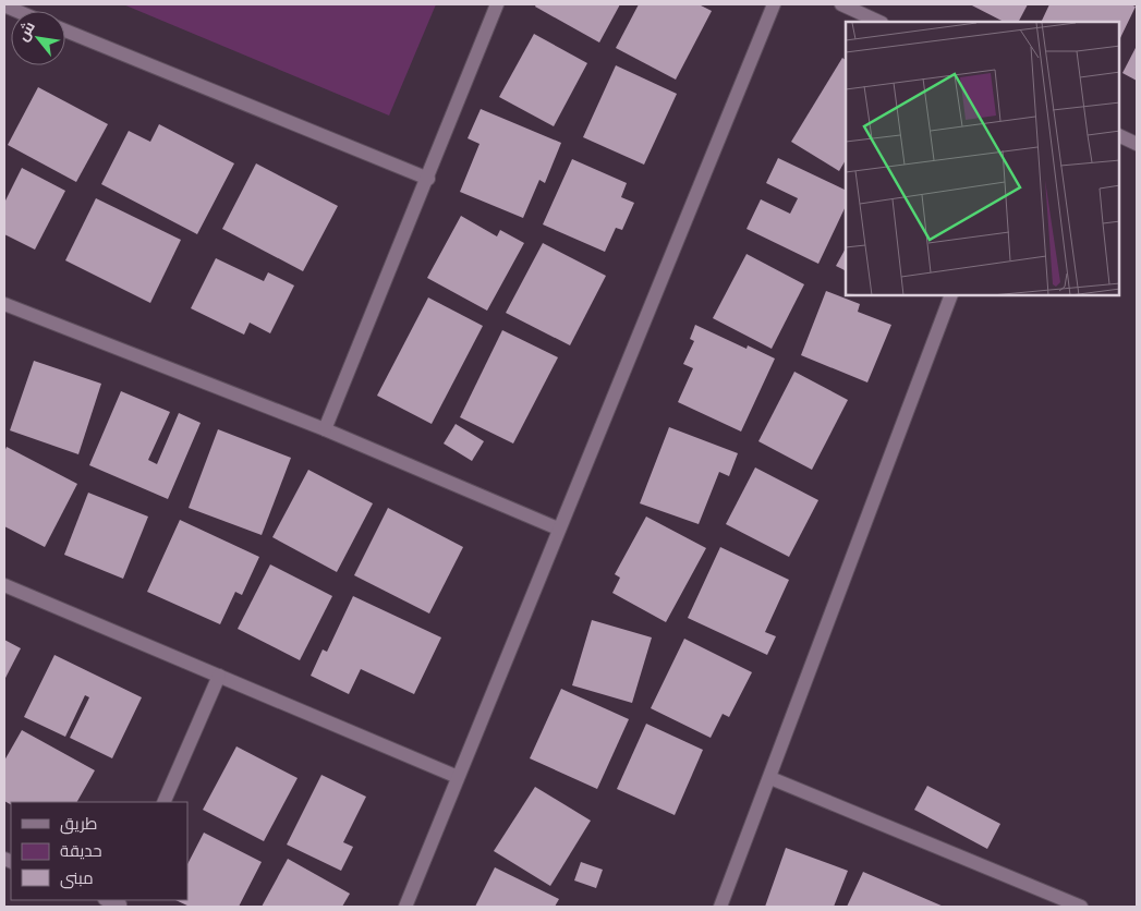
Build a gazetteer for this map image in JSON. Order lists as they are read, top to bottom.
{
  "legend": ["طريق", "حديقة", "مبنى"],
  "north": "top left"
}
